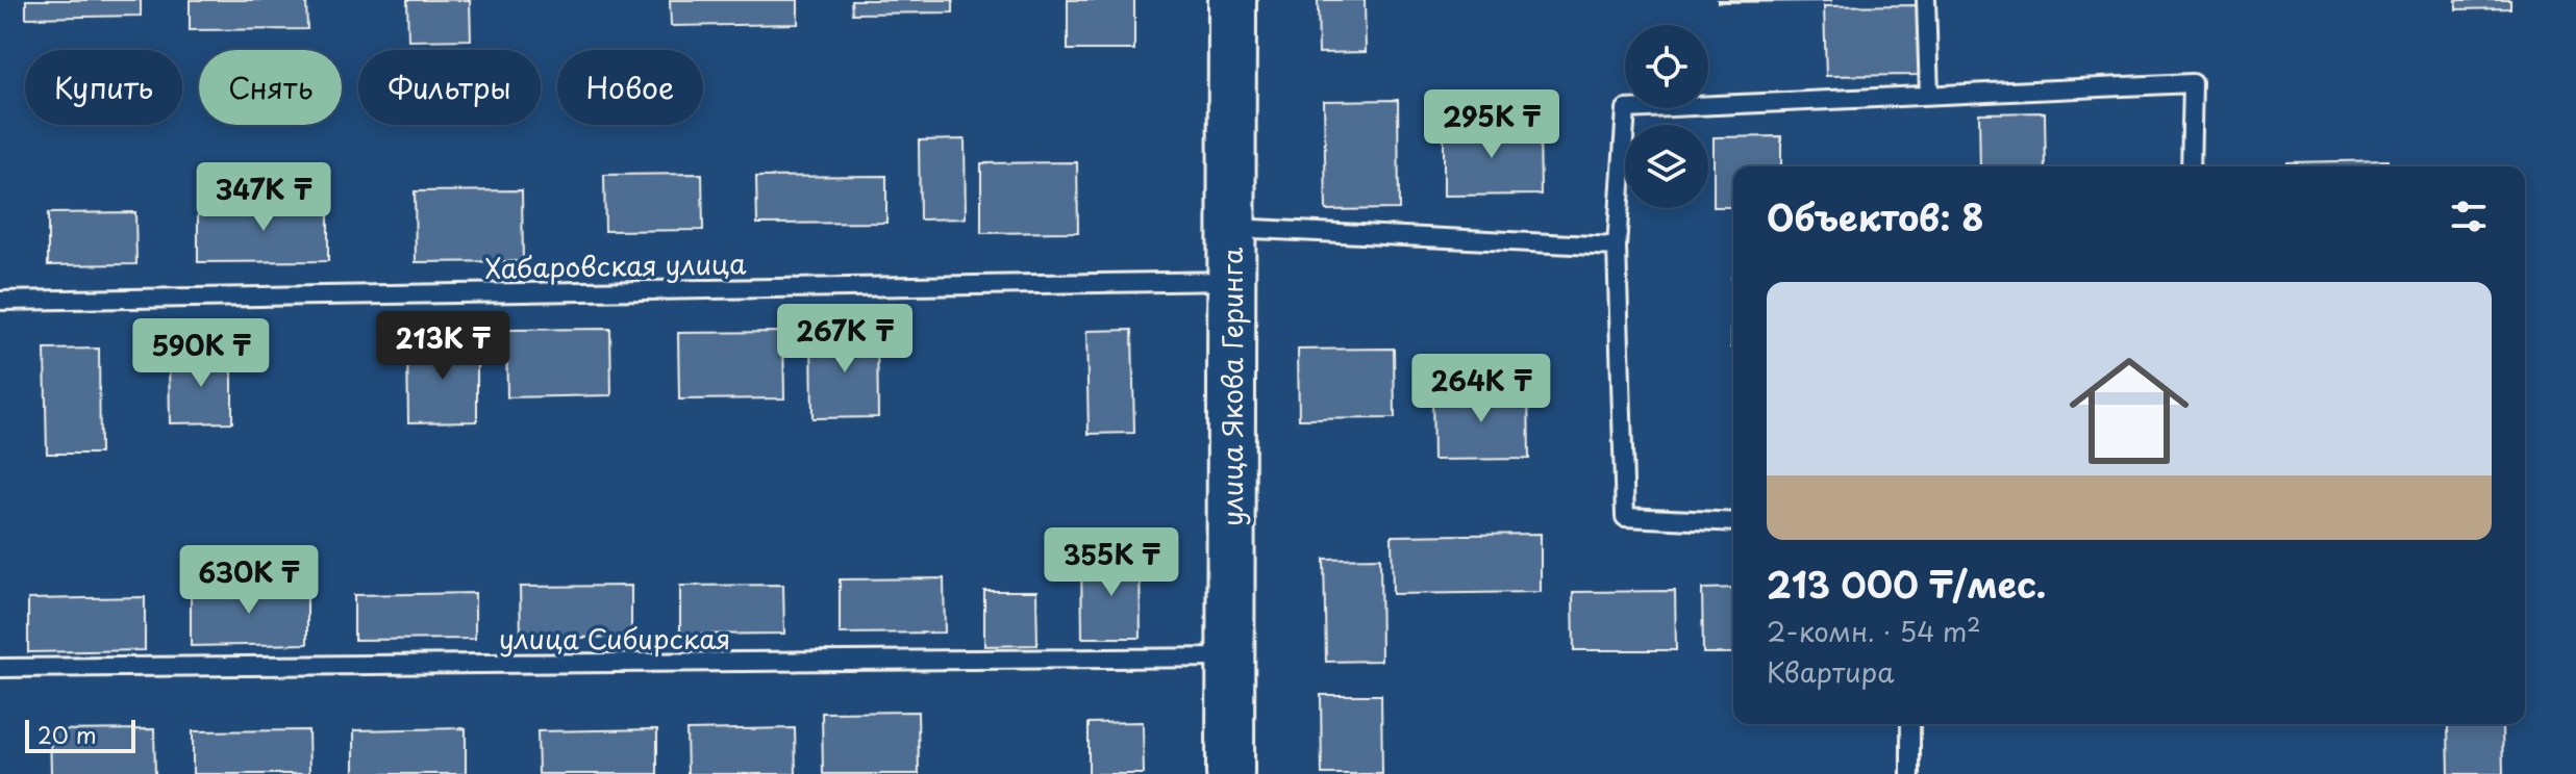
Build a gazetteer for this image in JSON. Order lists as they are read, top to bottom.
{
  "streets": {
    "street": ["улица Якова Геринга"],
    "lane": ["Хабаровская улица", "улица Сибирская"]
  },
  "crossings": [
    ["Хабаровская улица", "улица Якова Геринга"],
    ["улица Якова Геринга", "улица Сибирская"]
  ],
  "scale_bar": "20 m",
  "page": {
    "chip": [
      "Купить",
      "Снять",
      "Фильтры",
      "Новое"
    ],
    "price": [
      "295K ₸",
      "347K ₸",
      "267K ₸",
      "213K ₸",
      "590K ₸",
      "264K ₸",
      "355K ₸",
      "630K ₸"
    ],
    "heading": "Объектов: 8",
    "list": [
      {
        "name": "213 000 ₸/мес.",
        "note": "2-комн. · 54 m² · Квартира"
      }
    ],
    "scale": "20 m"
  }
}
